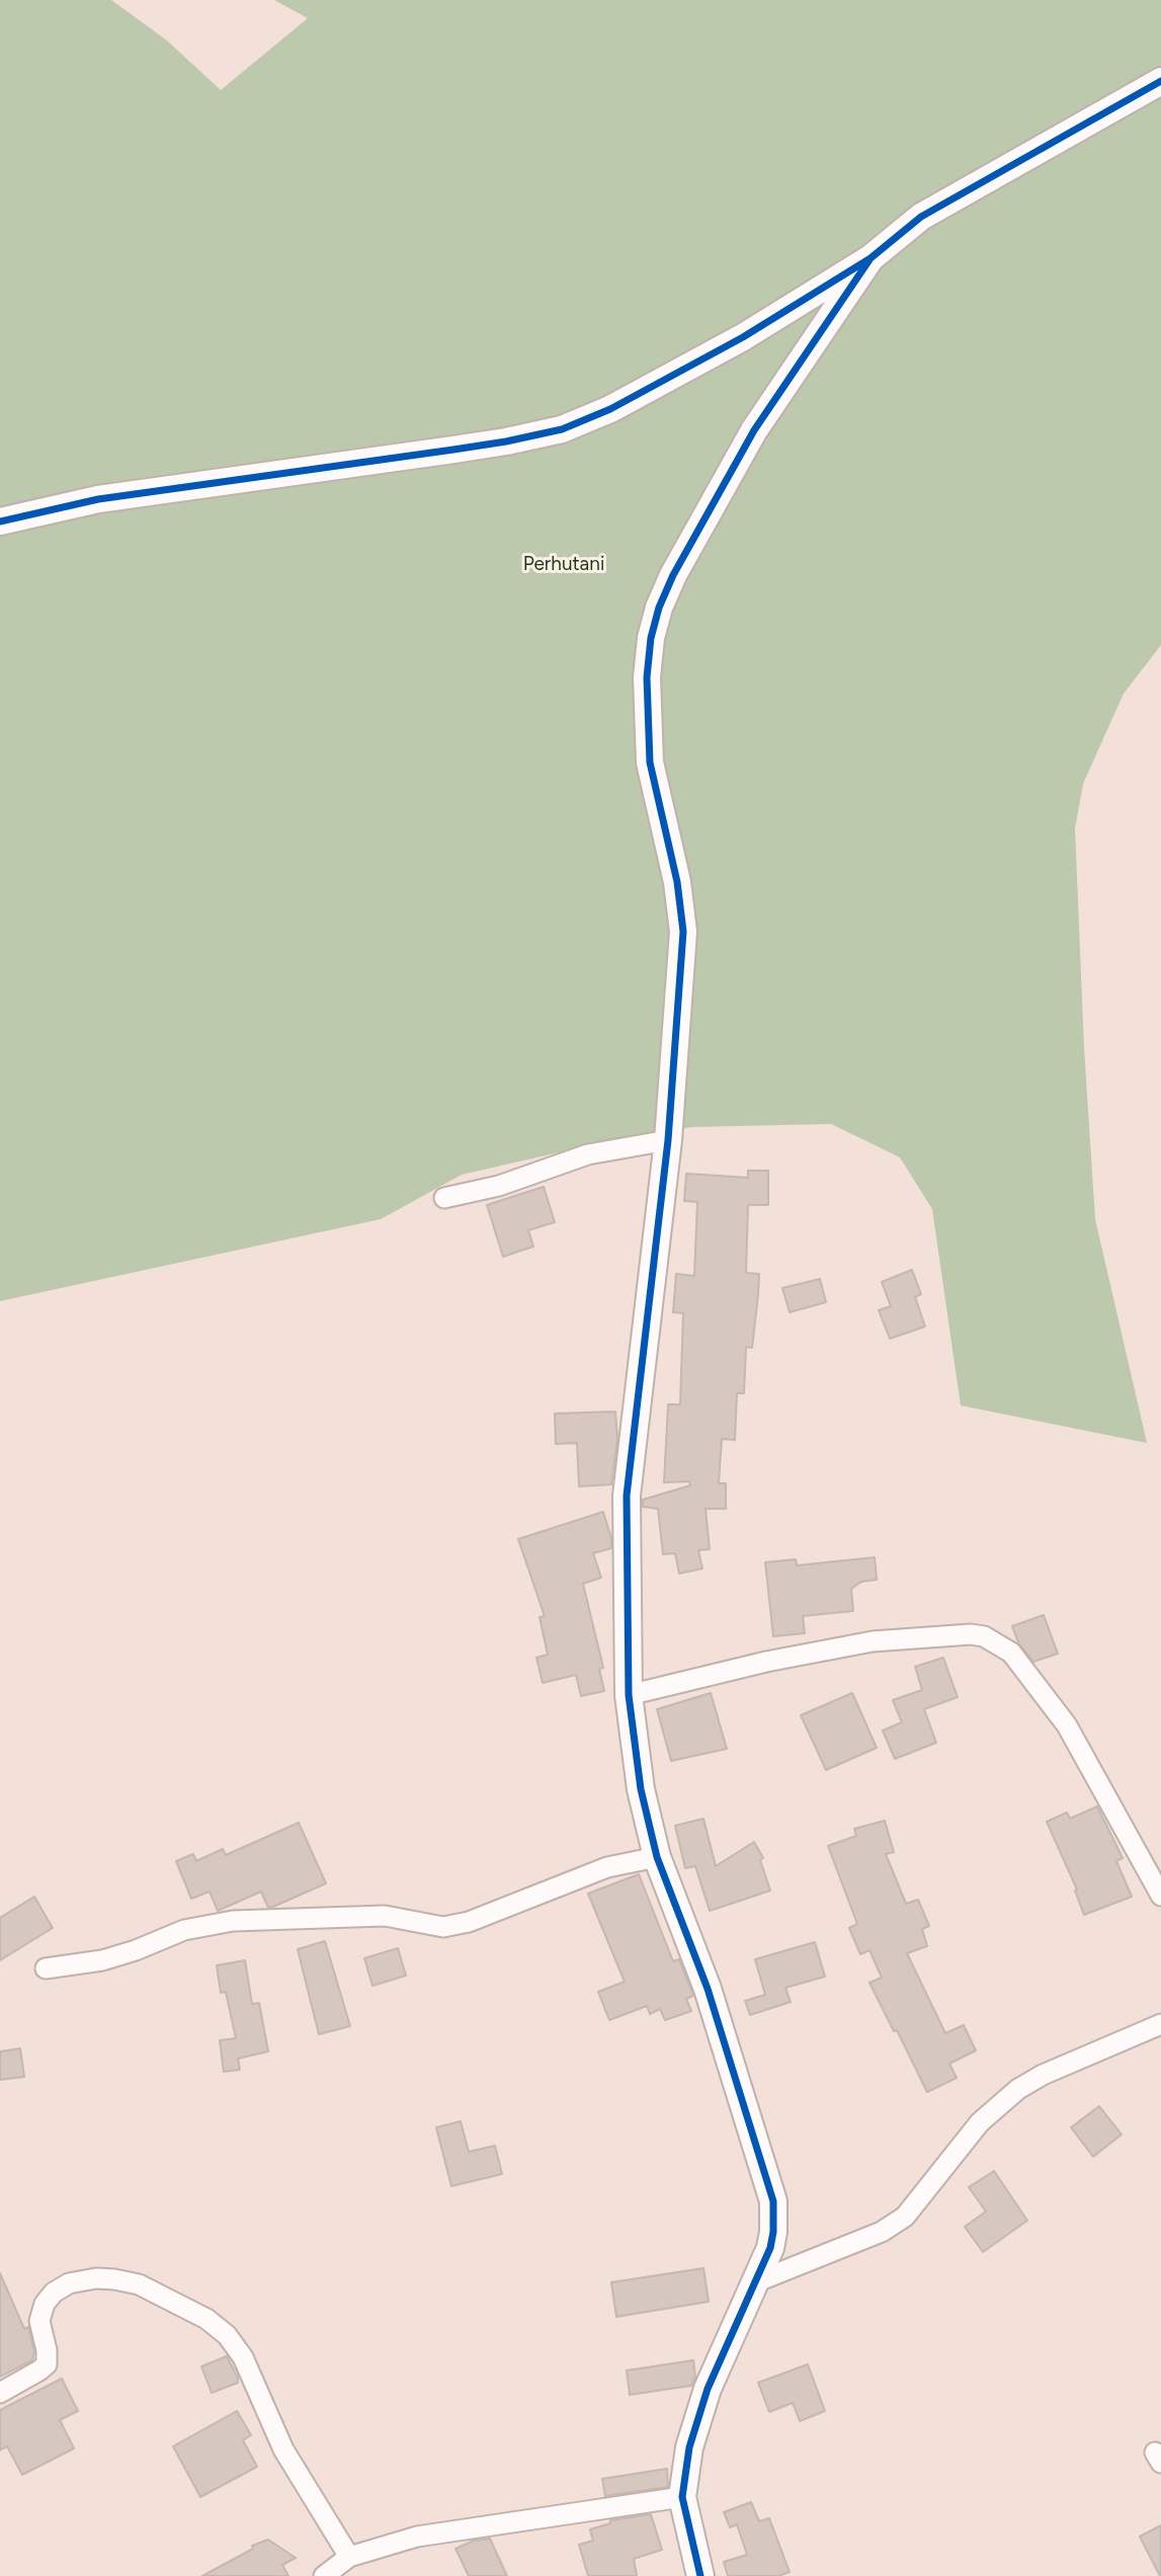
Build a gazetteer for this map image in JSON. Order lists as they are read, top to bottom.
{
  "parks": ["Perhutani"]
}
